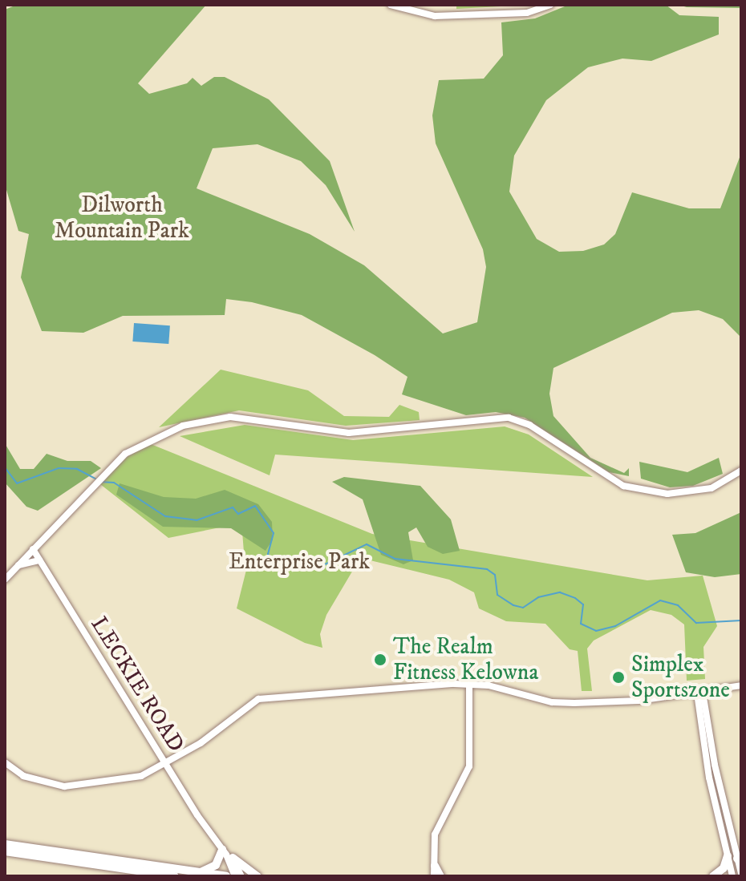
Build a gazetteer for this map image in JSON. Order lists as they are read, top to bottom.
{
  "streets": {
    "street": ["LECKIE ROAD"]
  },
  "parks": ["Dilworth Mountain Park", "Enterprise Park"],
  "places": ["The Realm Fitness Kelowna", "Simplex Sportszone"]
}
